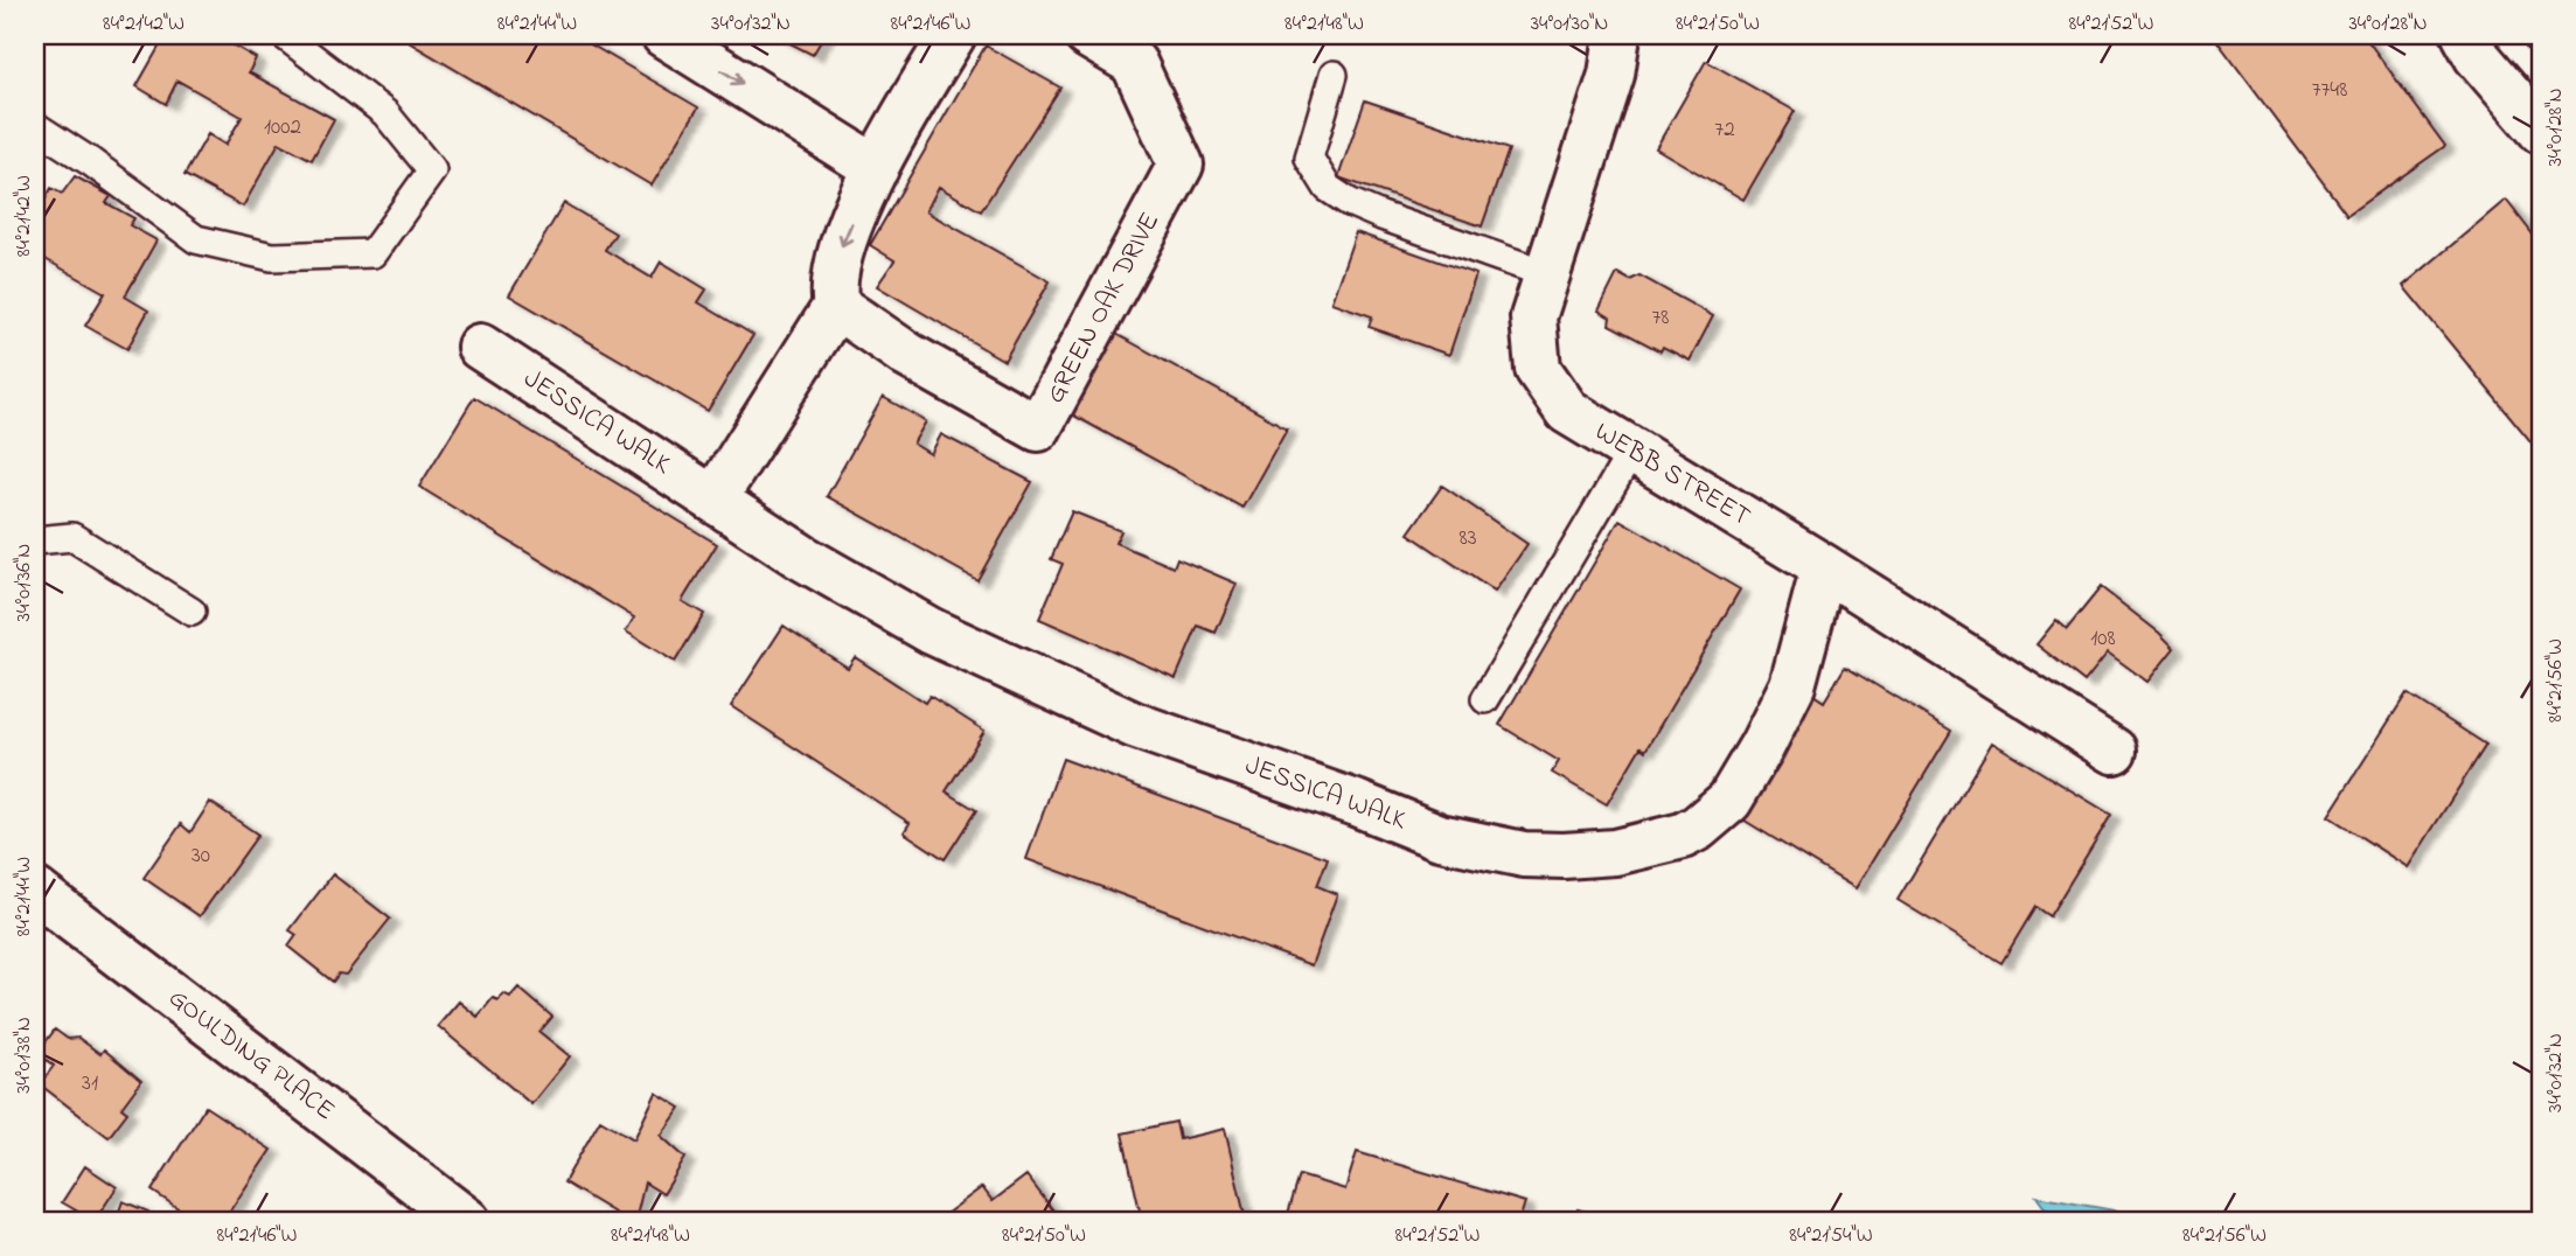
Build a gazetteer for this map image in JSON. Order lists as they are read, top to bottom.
{
  "streets": {
    "street": [
      "GREEN OAK DRIVE",
      "JESSICA WALK",
      "WEBB STREET",
      "GOULDING PLACE"
    ]
  },
  "crossings": [
    ["JESSICA WALK", "WEBB STREET"]
  ],
  "house_numbers": [
    "7748",
    "1002",
    "72",
    "78",
    "83",
    "108",
    "30",
    "31"
  ],
  "coordinates": [
    "84°21'42\"W",
    "84°21'44\"W",
    "34°01'32\"N",
    "84°21'46\"W",
    "84°21'48\"W",
    "34°01'30\"N",
    "84°21'50\"W",
    "84°21'52\"W",
    "34°01'28\"N",
    "34°01'36\"N",
    "84°21'56\"W",
    "34°01'38\"N",
    "84°21'54\"W"
  ]
}
